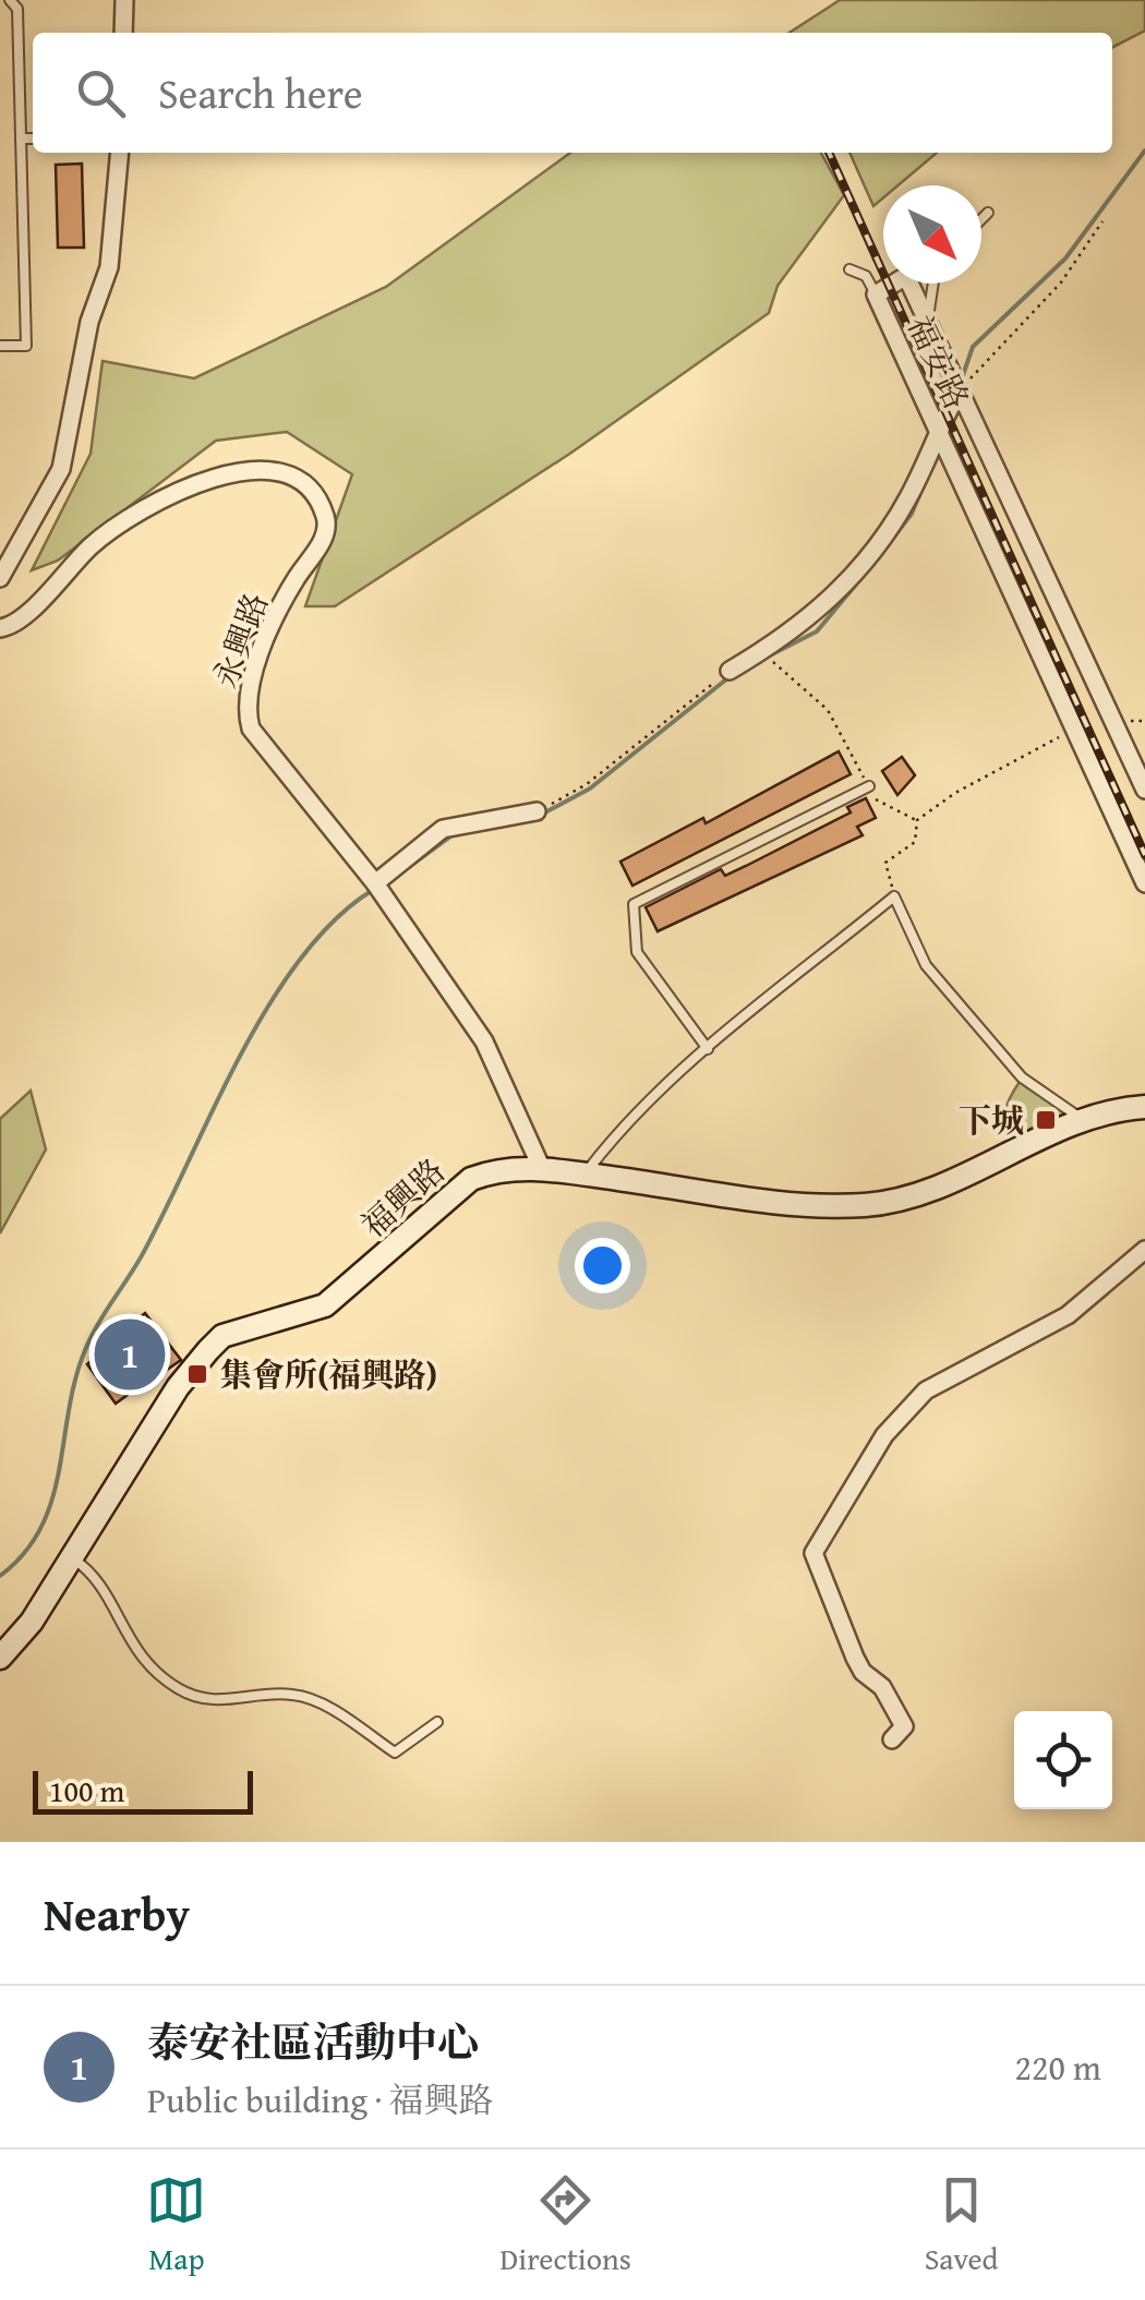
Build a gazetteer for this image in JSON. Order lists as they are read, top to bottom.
{
  "streets": {
    "street": ["福安路", "永興路", "福興路"]
  },
  "crossings": [
    ["永興路", "福興路"]
  ],
  "places": {
    "transit": ["下城", "集會所(福興路)"]
  },
  "scale_bar": "100 m",
  "north": "bottom right",
  "page": {
    "search": "Search here",
    "pins": "1",
    "scale": "100 m",
    "heading": "Nearby",
    "list": [
      {
        "mark": "1",
        "name": "泰安社區活動中心",
        "note": "Public building · 福興路",
        "value": "220 m"
      }
    ],
    "nav": ["Map", "Directions", "Saved"]
  }
}
